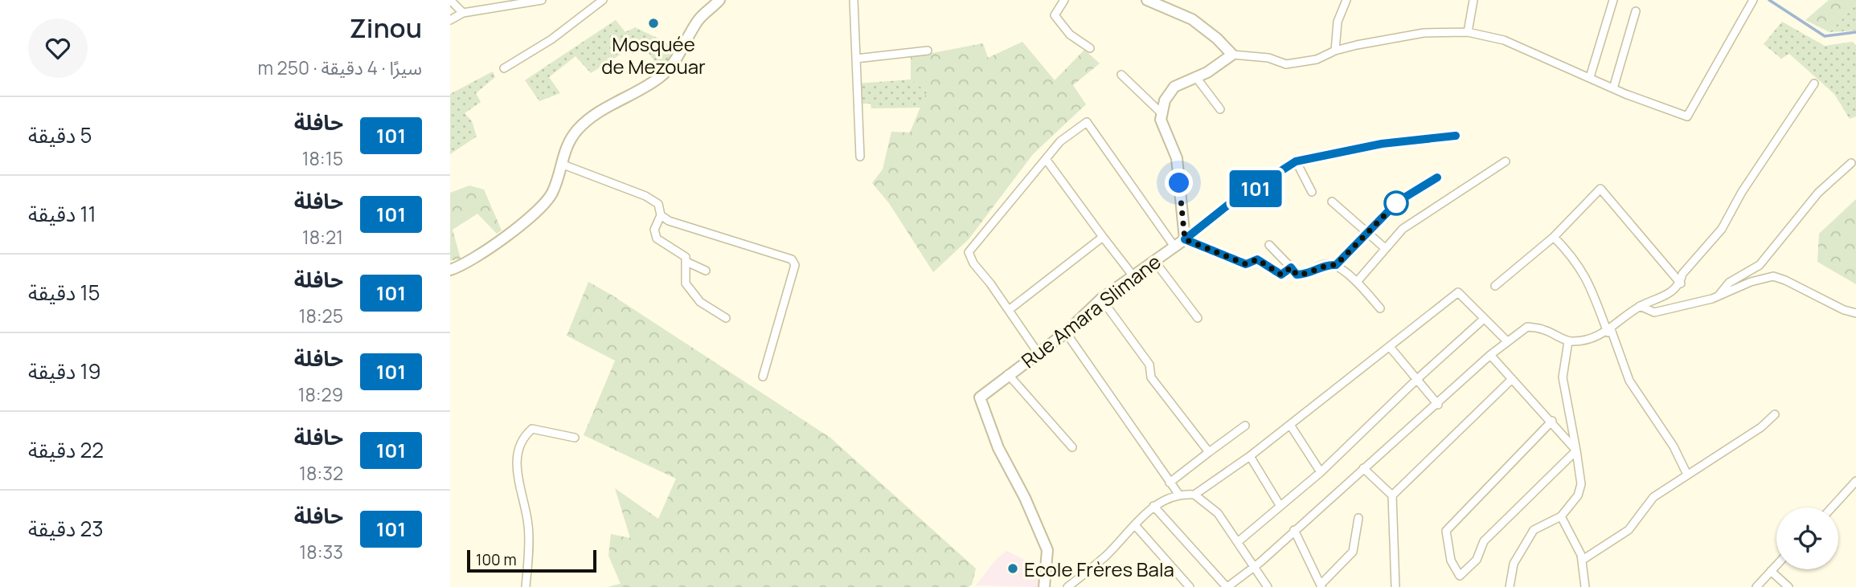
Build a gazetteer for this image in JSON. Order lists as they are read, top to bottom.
{
  "streets": {
    "street": ["Rue Amara Slimane"]
  },
  "places": ["Mosquée de Mezouar", "Ecole Frères Bala"],
  "lines": ["bus line 101"],
  "scale_bar": "100 m",
  "page": {
    "on_map": "101",
    "heading": ["Zinou", "سيرًا · 4 دقيقة · 250 m"],
    "list": [
      {
        "mark": "101",
        "name": "حافلة",
        "note": "18:15",
        "value": "5 دقيقة"
      },
      {
        "mark": "101",
        "name": "حافلة",
        "note": "18:21",
        "value": "11 دقيقة"
      },
      {
        "mark": "101",
        "name": "حافلة",
        "note": "18:25",
        "value": "15 دقيقة"
      },
      {
        "mark": "101",
        "name": "حافلة",
        "note": "18:29",
        "value": "19 دقيقة"
      },
      {
        "mark": "101",
        "name": "حافلة",
        "note": "18:32",
        "value": "22 دقيقة"
      },
      {
        "mark": "101",
        "name": "حافلة",
        "note": "18:33",
        "value": "23 دقيقة"
      }
    ],
    "scale": "100 m"
  }
}
